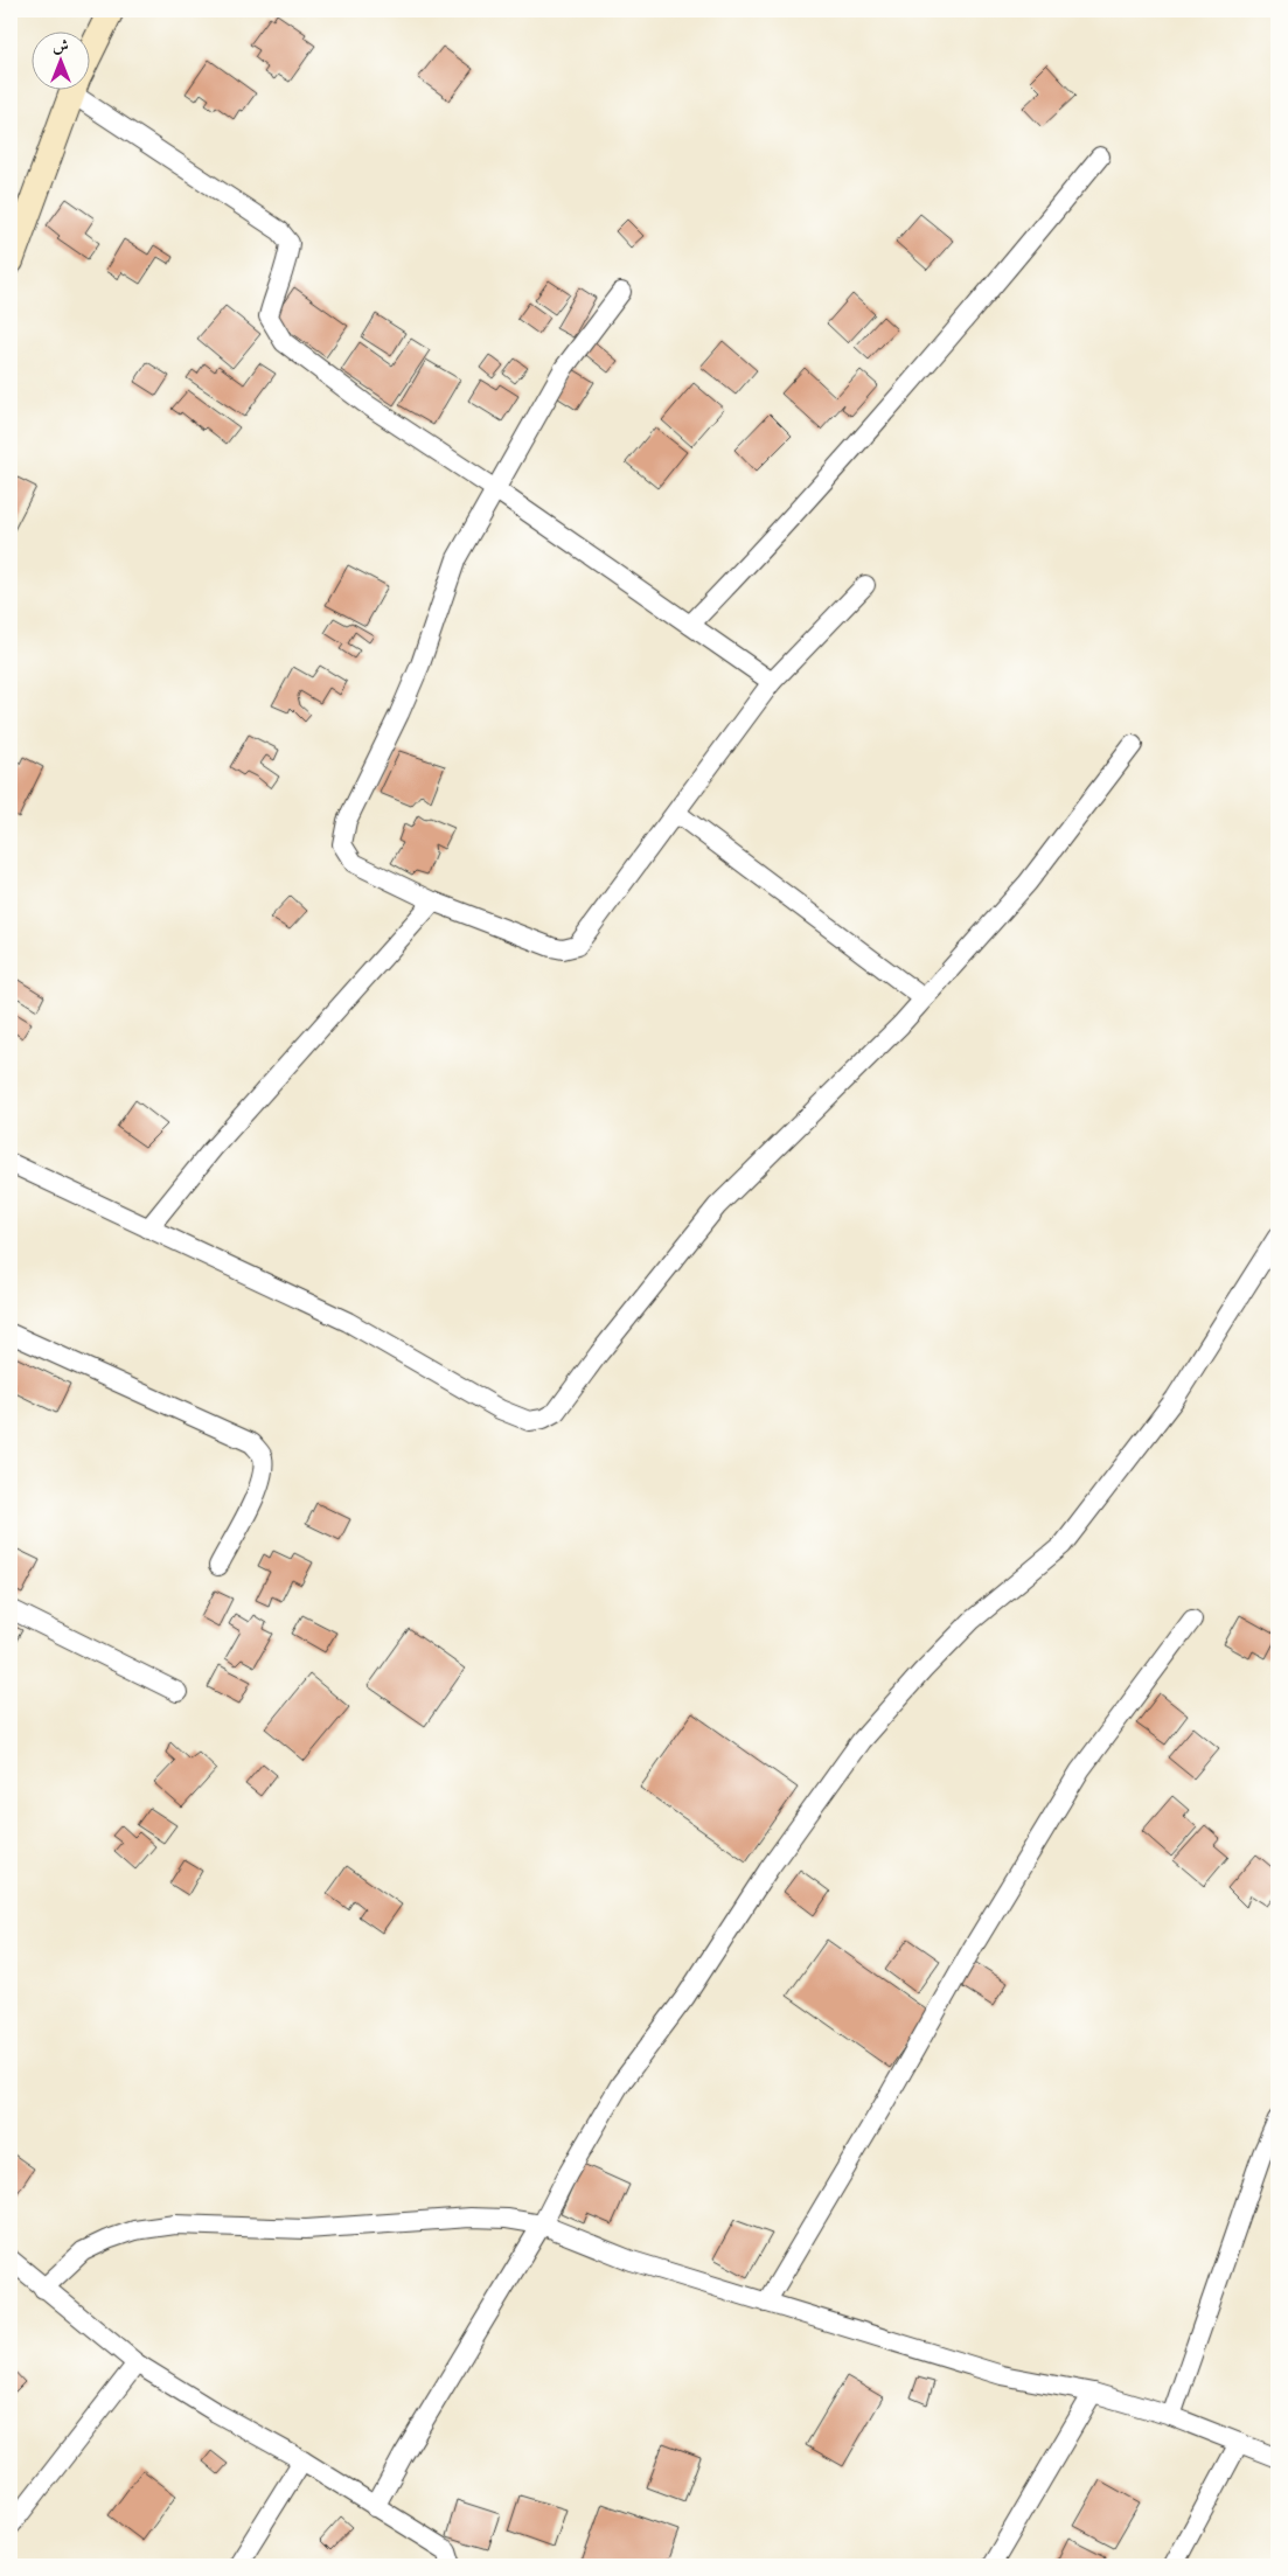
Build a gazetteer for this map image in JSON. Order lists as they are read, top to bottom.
{
  "north": "top"
}
